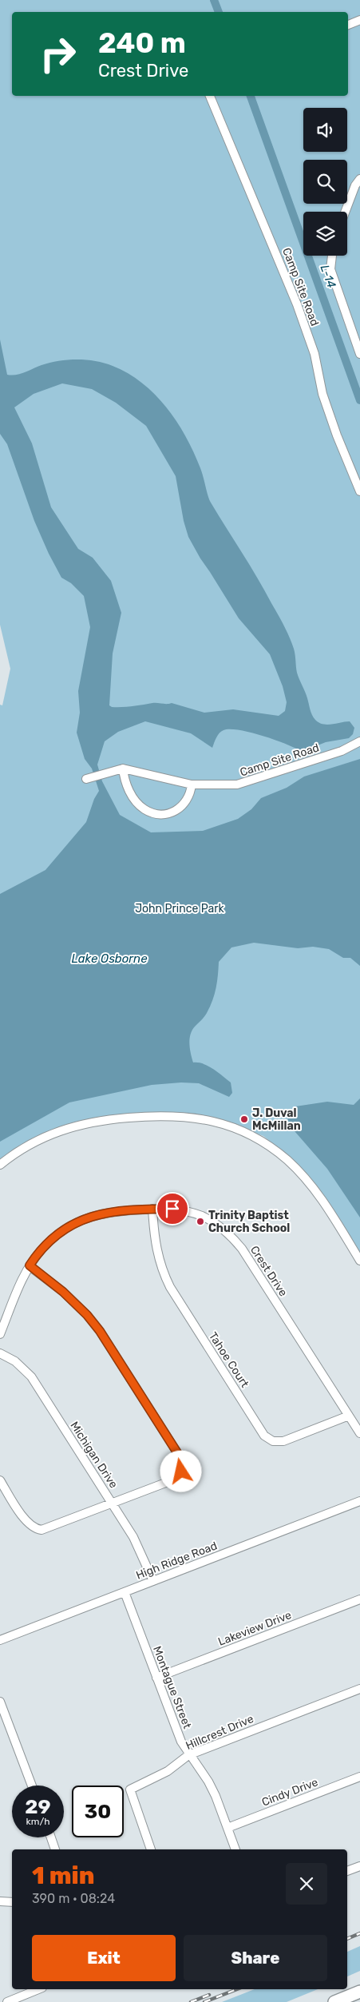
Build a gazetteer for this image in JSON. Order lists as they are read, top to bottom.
{
  "streets": {
    "street": [
      "Camp Site Road",
      "Crest Drive",
      "Tahoe Court",
      "Michigan Drive",
      "High Ridge Road",
      "Lakeview Drive",
      "Montague Street",
      "Hillcrest Drive",
      "Cindy Drive"
    ]
  },
  "crossings": [
    ["Crest Drive", "Tahoe Court"],
    ["Michigan Drive", "High Ridge Road"],
    ["High Ridge Road", "Montague Street"],
    ["Lakeview Drive", "Montague Street"],
    ["Montague Street", "Hillcrest Drive"],
    ["Montague Street", "Cindy Drive"]
  ],
  "water": ["L-14", "Lake Osborne"],
  "parks": ["John Prince Park"],
  "places": ["J. Duval McMillan", "Trinity Baptist Church School"],
  "page": {
    "turn": ["240 m", "Crest Drive"],
    "speed": "29 km/h",
    "limit": "30",
    "heading": ["1 min", "390 m · 08:24"],
    "buttons": ["Exit", "Share"]
  }
}
